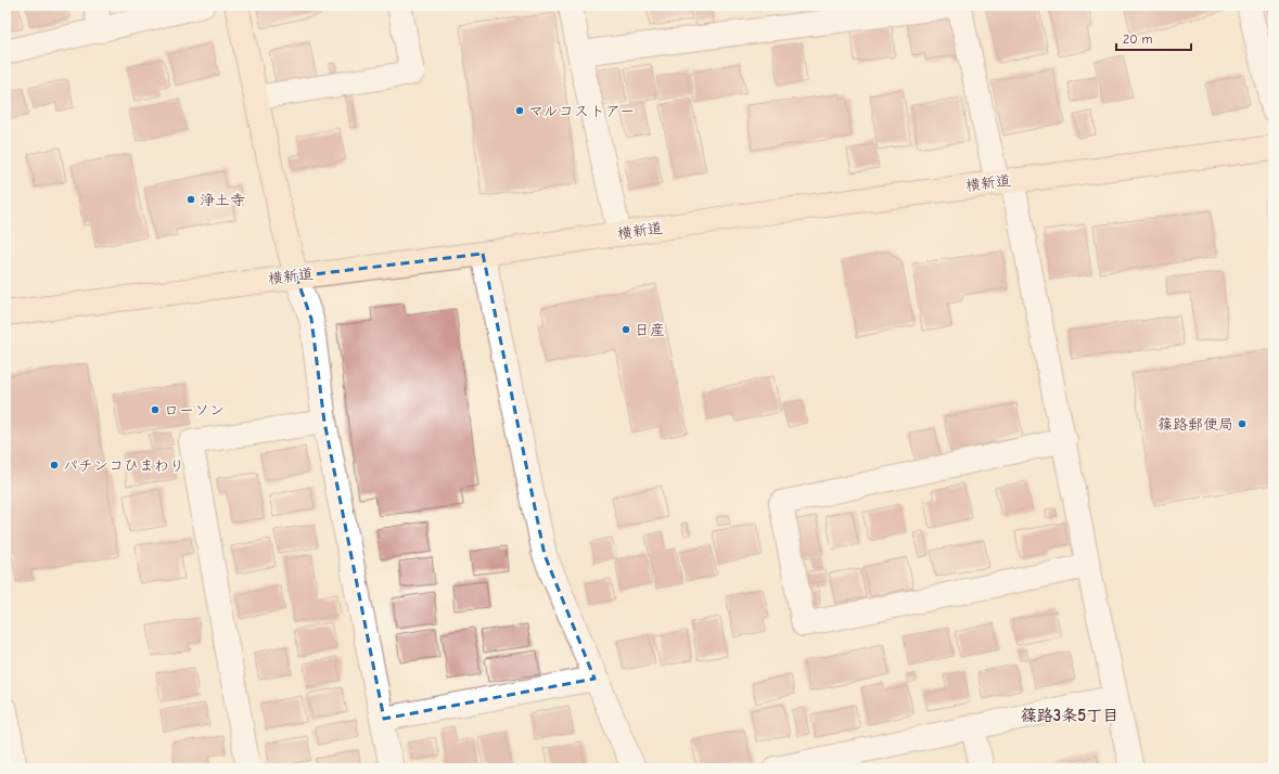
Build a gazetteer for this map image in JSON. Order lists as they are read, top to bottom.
{
  "streets": {
    "street": ["横新道"]
  },
  "districts": ["篠路3条5丁目"],
  "places": [
    "マルコストアー",
    "浄土寺",
    "日産",
    "ローソン",
    "篠路郵便局",
    "パチンコひまわり"
  ],
  "scale_bar": "20 m"
}
